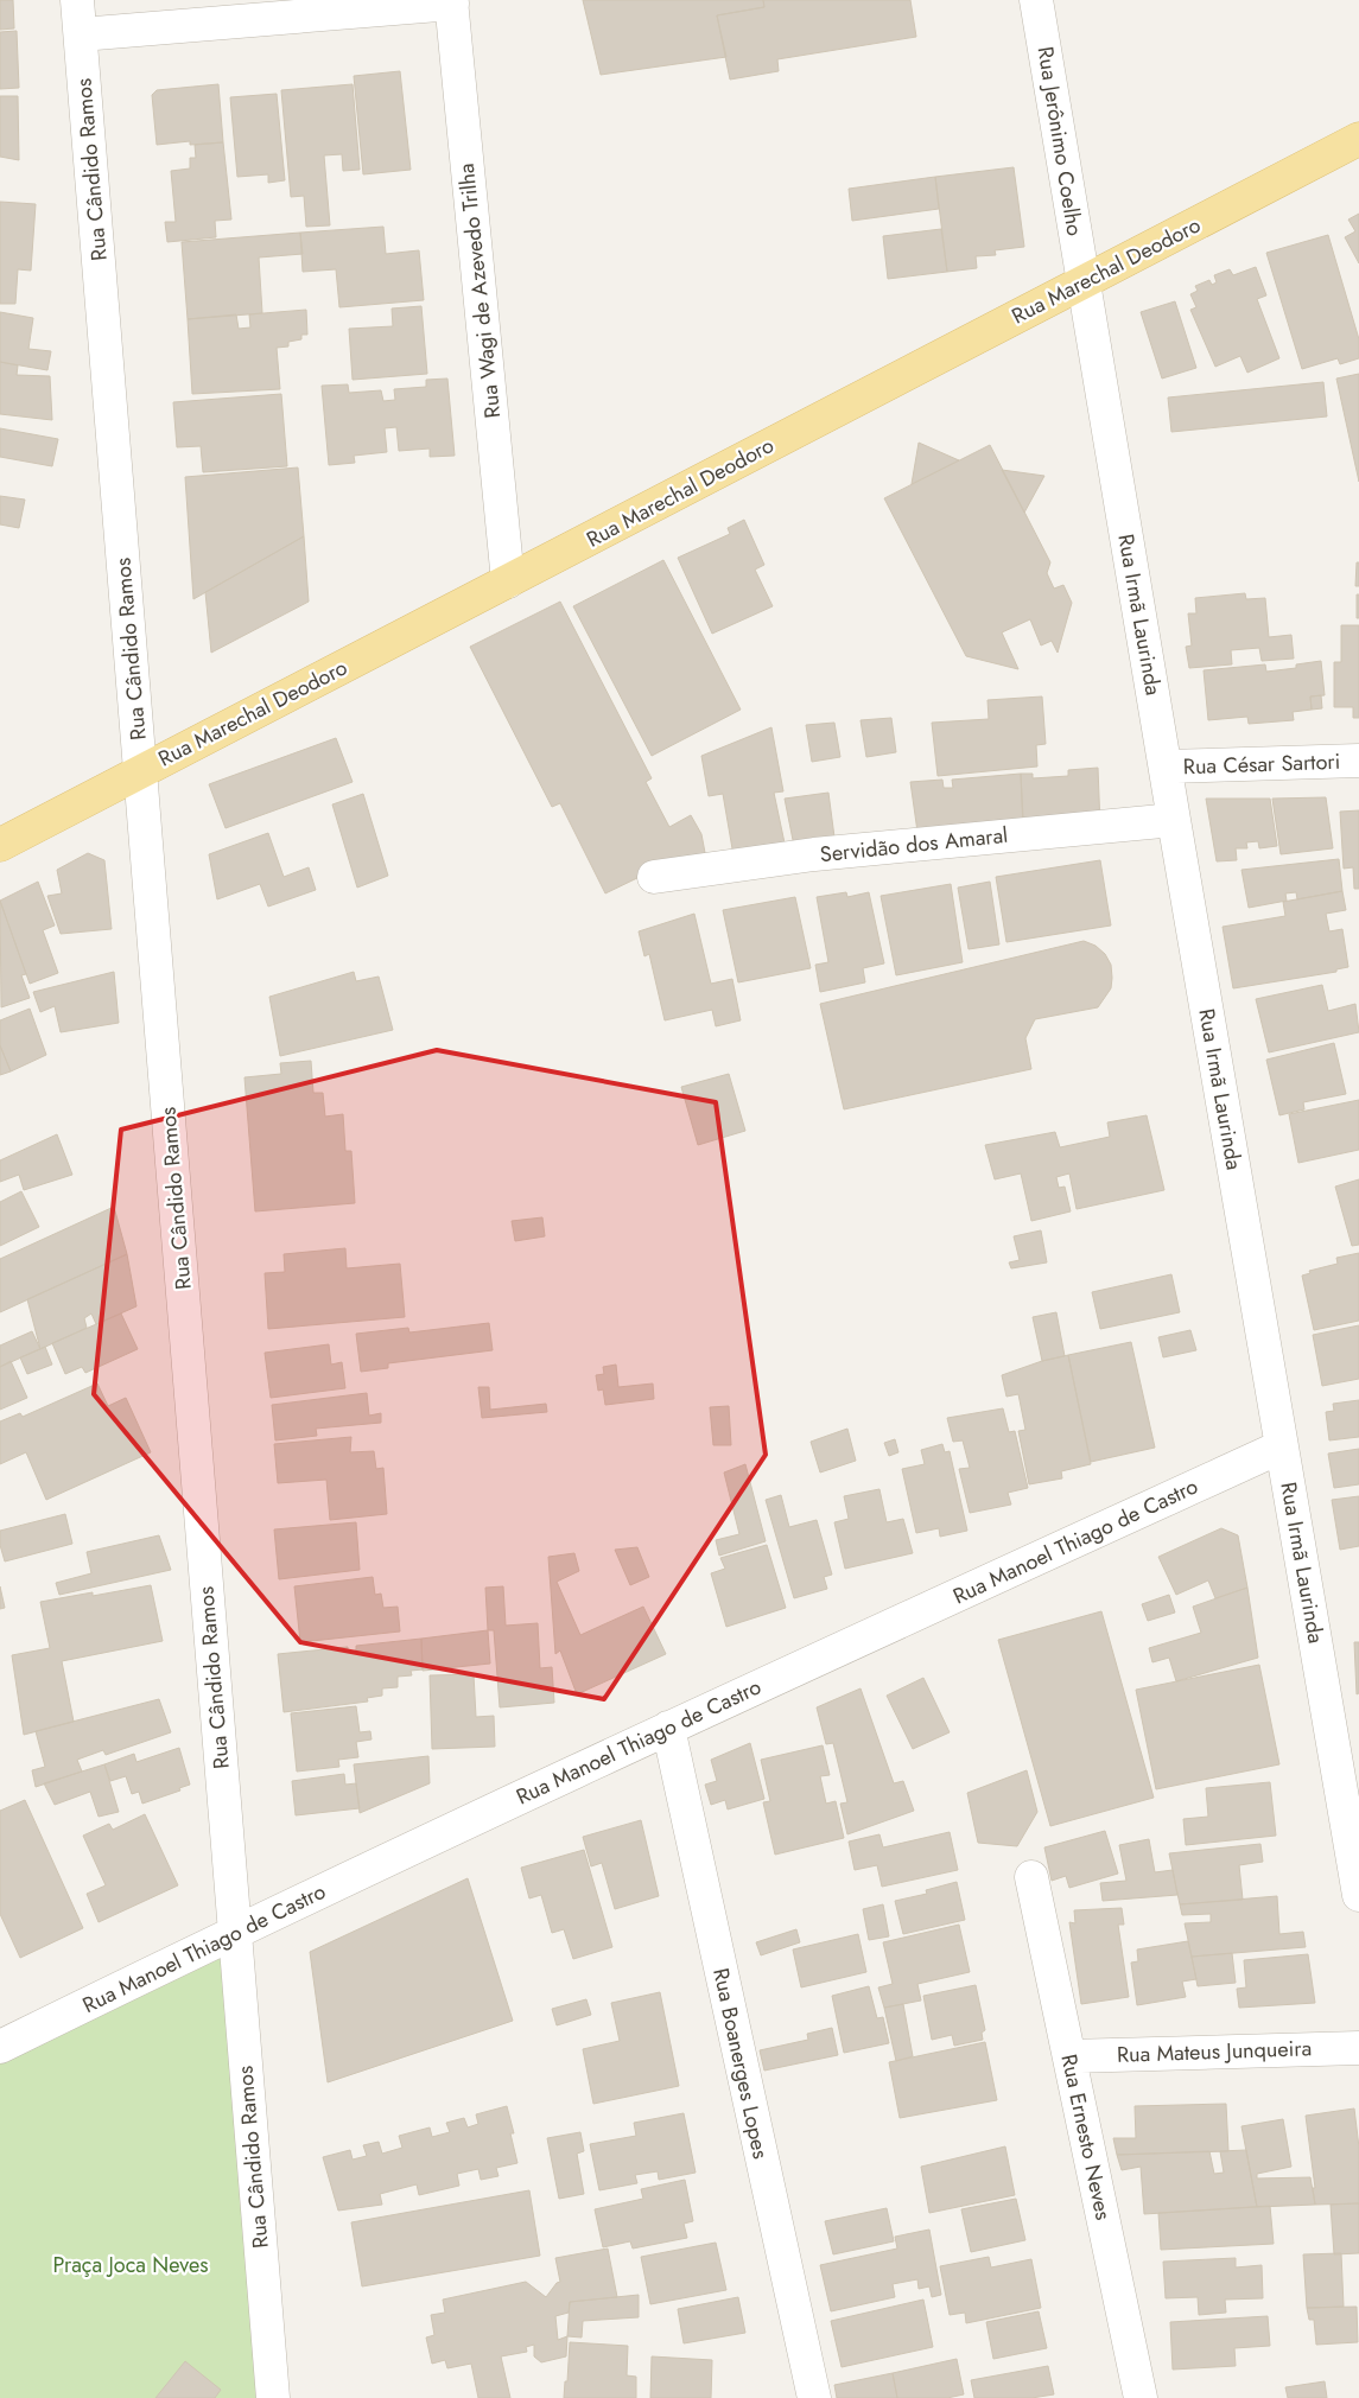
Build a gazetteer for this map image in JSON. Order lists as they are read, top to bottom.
{
  "streets": {
    "main road": ["Rua Marechal Deodoro"],
    "street": [
      "Rua Jerônimo Coelho",
      "Rua Cândido Ramos",
      "Rua Wagi de Azevedo Trilha",
      "Rua Irmã Laurinda",
      "Rua César Sartori",
      "Servidão dos Amaral",
      "Rua Manoel Thiago de Castro",
      "Rua Mateus Junqueira",
      "Rua Boanerges Lopes",
      "Rua Ernesto Neves"
    ]
  },
  "crossings": [
    ["Rua Jerônimo Coelho", "Rua Marechal Deodoro"],
    ["Rua Jerônimo Coelho", "Rua Irmã Laurinda"],
    ["Rua Cândido Ramos", "Rua Marechal Deodoro"],
    ["Rua Cândido Ramos", "Rua Manoel Thiago de Castro"],
    ["Rua Marechal Deodoro", "Rua Wagi de Azevedo Trilha"],
    ["Rua Marechal Deodoro", "Rua Irmã Laurinda"],
    ["Rua Irmã Laurinda", "Rua César Sartori"],
    ["Rua Irmã Laurinda", "Servidão dos Amaral"],
    ["Rua Irmã Laurinda", "Rua Manoel Thiago de Castro"],
    ["Rua Manoel Thiago de Castro", "Rua Boanerges Lopes"],
    ["Rua Mateus Junqueira", "Rua Ernesto Neves"]
  ],
  "parks": ["Praça Joca Neves"]
}
